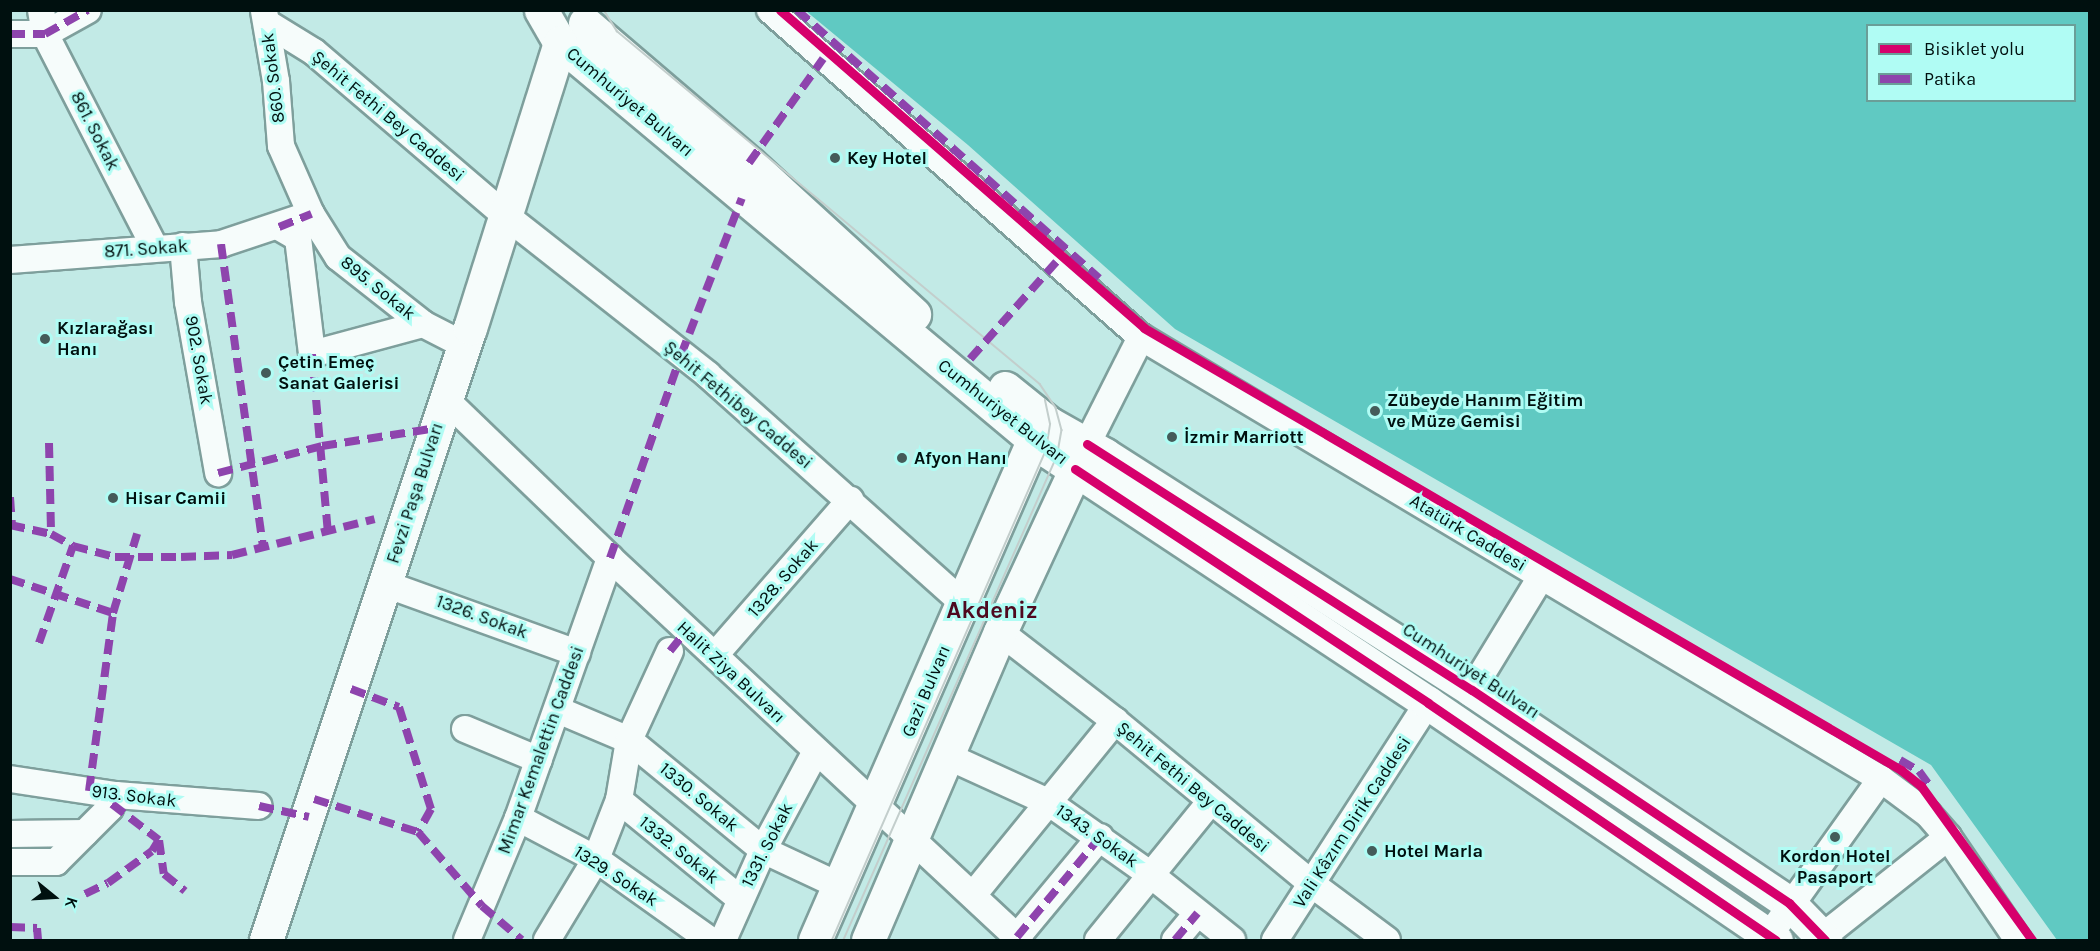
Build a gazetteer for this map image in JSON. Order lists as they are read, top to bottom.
{
  "streets": {
    "main road": ["Cumhuriyet Bulvarı", "Fevzi Paşa Bulvarı", "Gazi Bulvarı"],
    "street": [
      "860. Sokak",
      "Şehit Fethi Bey Caddesi",
      "861. Sokak",
      "871. Sokak",
      "895. Sokak",
      "902. Sokak",
      "Şehit Fethibey Caddesi",
      "Atatürk Caddesi",
      "1328. Sokak",
      "1326. Sokak",
      "Halit Ziya Bulvarı",
      "Mimar Kemalettin Caddesi",
      "913. Sokak",
      "1330. Sokak",
      "Vali Kâzım Dirik Caddesi",
      "1343. Sokak",
      "1331. Sokak",
      "1332. Sokak",
      "1329. Sokak"
    ]
  },
  "crossings": [
    ["860. Sokak", "Şehit Fethi Bey Caddesi"],
    ["860. Sokak", "895. Sokak"],
    ["Cumhuriyet Bulvarı", "Fevzi Paşa Bulvarı"],
    ["Cumhuriyet Bulvarı", "Gazi Bulvarı"],
    ["Cumhuriyet Bulvarı", "Vali Kâzım Dirik Caddesi"],
    ["Şehit Fethi Bey Caddesi", "Şehit Fethibey Caddesi"],
    ["Şehit Fethi Bey Caddesi", "Fevzi Paşa Bulvarı"],
    ["Şehit Fethi Bey Caddesi", "Vali Kâzım Dirik Caddesi"],
    ["861. Sokak", "871. Sokak"],
    ["871. Sokak", "895. Sokak"],
    ["871. Sokak", "902. Sokak"],
    ["895. Sokak", "Fevzi Paşa Bulvarı"],
    ["Şehit Fethibey Caddesi", "Fevzi Paşa Bulvarı"],
    ["Şehit Fethibey Caddesi", "1328. Sokak"],
    ["Şehit Fethibey Caddesi", "Gazi Bulvarı"],
    ["Fevzi Paşa Bulvarı", "1326. Sokak"],
    ["Fevzi Paşa Bulvarı", "Halit Ziya Bulvarı"],
    ["1328. Sokak", "Halit Ziya Bulvarı"],
    ["1326. Sokak", "Mimar Kemalettin Caddesi"],
    ["Halit Ziya Bulvarı", "Gazi Bulvarı"],
    ["Halit Ziya Bulvarı", "Mimar Kemalettin Caddesi"],
    ["Halit Ziya Bulvarı", "1331. Sokak"],
    ["Gazi Bulvarı", "1330. Sokak"],
    ["Mimar Kemalettin Caddesi", "1330. Sokak"],
    ["Mimar Kemalettin Caddesi", "1329. Sokak"],
    ["1330. Sokak", "1331. Sokak"],
    ["1330. Sokak", "1332. Sokak"],
    ["1331. Sokak", "1332. Sokak"],
    ["1332. Sokak", "1329. Sokak"]
  ],
  "districts": ["Akdeniz"],
  "places": [
    "Key Hotel",
    "Kızlarağası Hanı",
    "Çetin Emeç Sanat Galerisi",
    "Zübeyde Hanım Eğitim ve Müze Gemisi",
    "İzmir Marriott",
    "Afyon Hanı",
    "Hisar Camii",
    "Kordon Hotel Pasaport",
    "Hotel Marla"
  ],
  "legend": ["Bisiklet yolu", "Patika"],
  "north": "right"
}
